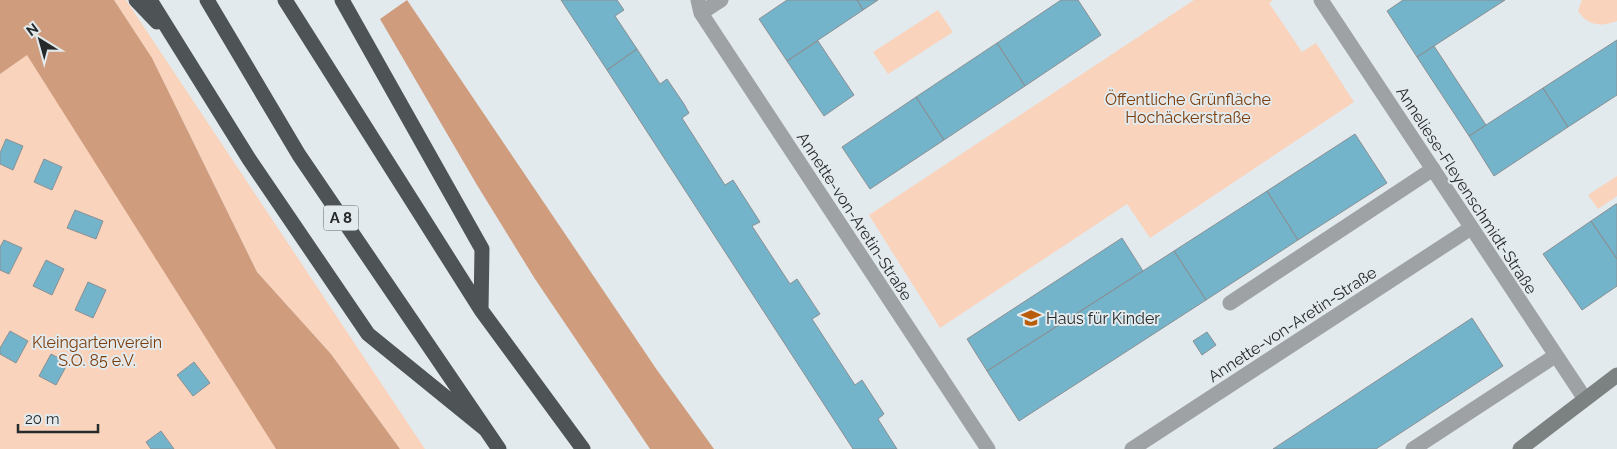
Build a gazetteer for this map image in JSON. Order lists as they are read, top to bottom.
{
  "streets": {
    "highway": ["A 8"],
    "street": ["Anneliese-Fleyenschmidt-Straße", "Annette-von-Aretin-Straße"]
  },
  "crossings": [
    ["Anneliese-Fleyenschmidt-Straße", "Annette-von-Aretin-Straße"]
  ],
  "parks": ["Öffentliche Grünfläche Hochäckerstraße", "Kleingartenverein S.O. 85 e.V."],
  "places": {
    "school or university": ["Haus für Kinder"]
  },
  "scale_bar": "20 m",
  "north": "top left"
}
